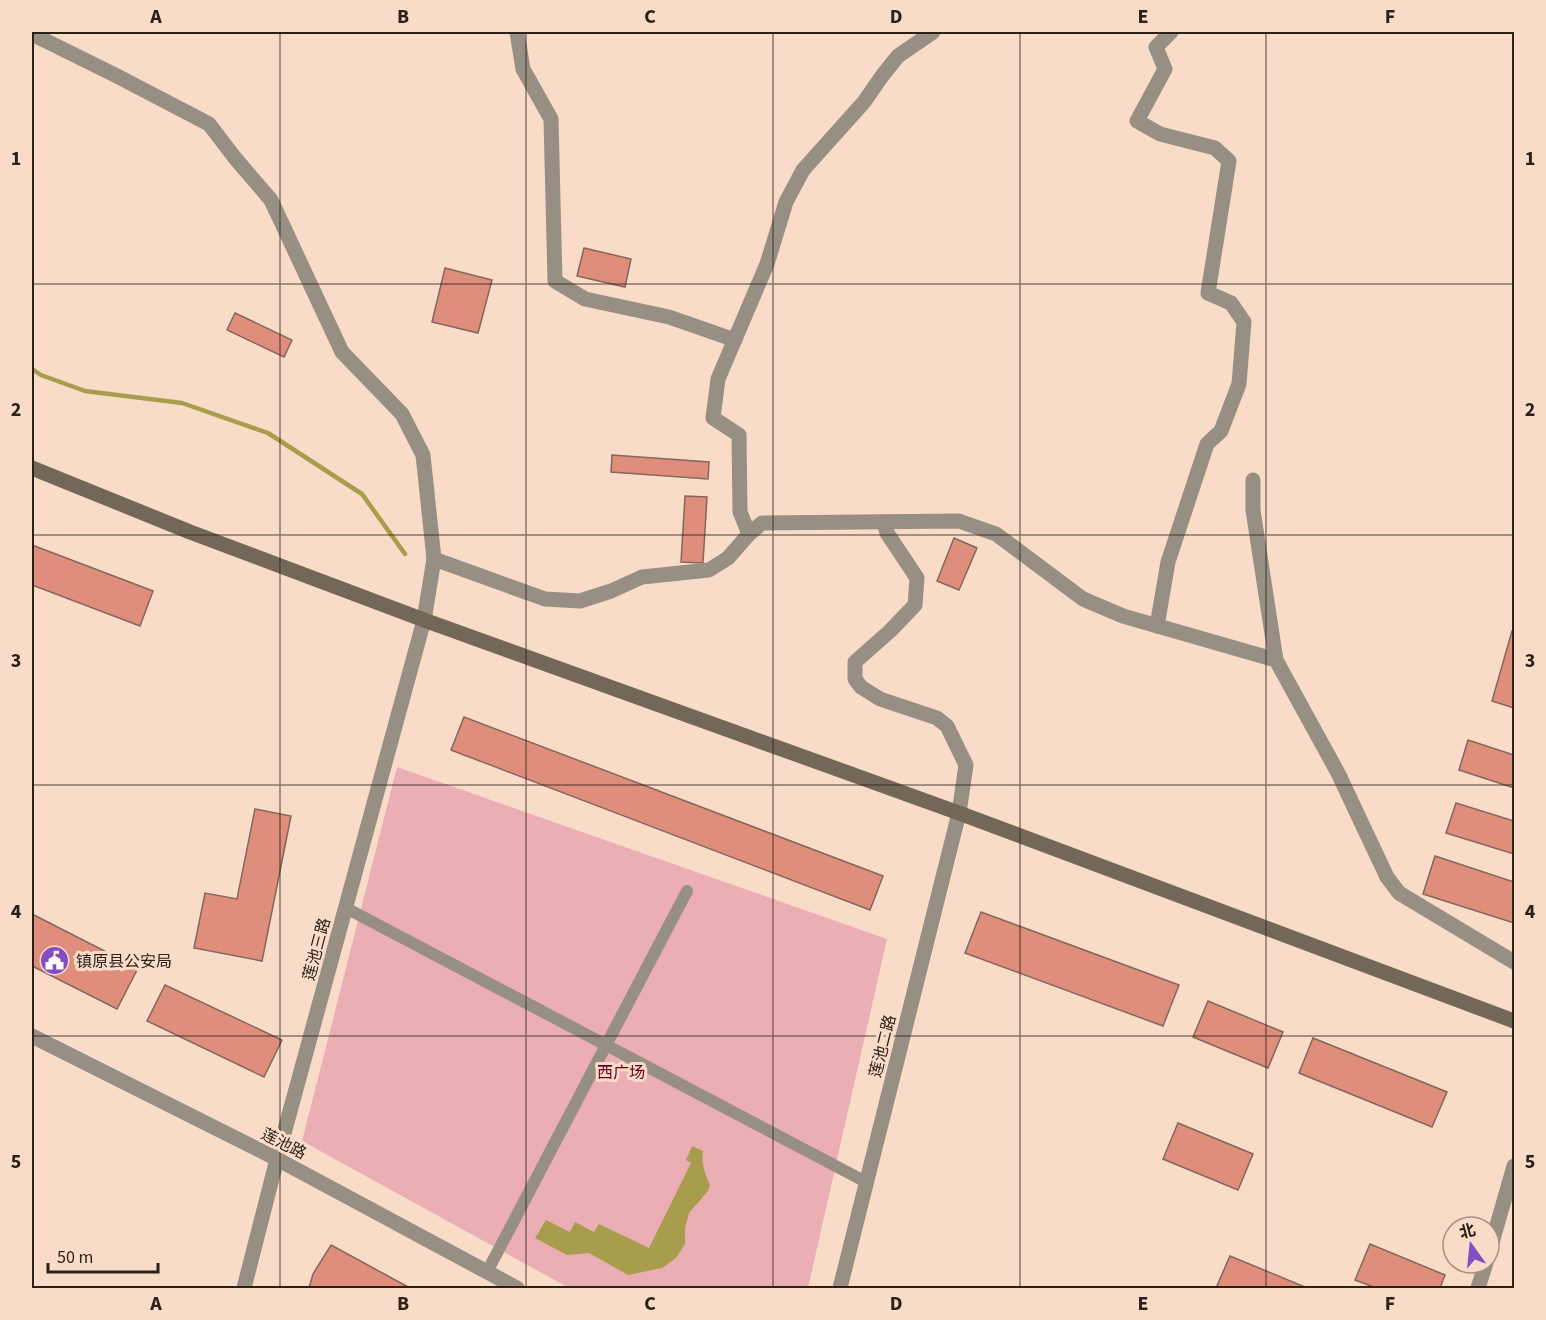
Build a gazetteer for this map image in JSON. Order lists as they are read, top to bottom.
{
  "streets": {
    "street": ["莲池三路", "莲池二路", "莲池路"]
  },
  "crossings": [
    ["莲池三路", "莲池路"]
  ],
  "parks": ["西广场"],
  "places": {
    "public building": ["镇原县公安局"]
  },
  "scale_bar": "50 m",
  "north": "top",
  "grid": {
    "columns": [
      "A",
      "B",
      "C",
      "D",
      "E",
      "F"
    ],
    "rows": [
      "1",
      "2",
      "3",
      "4",
      "5"
    ]
  }
}
